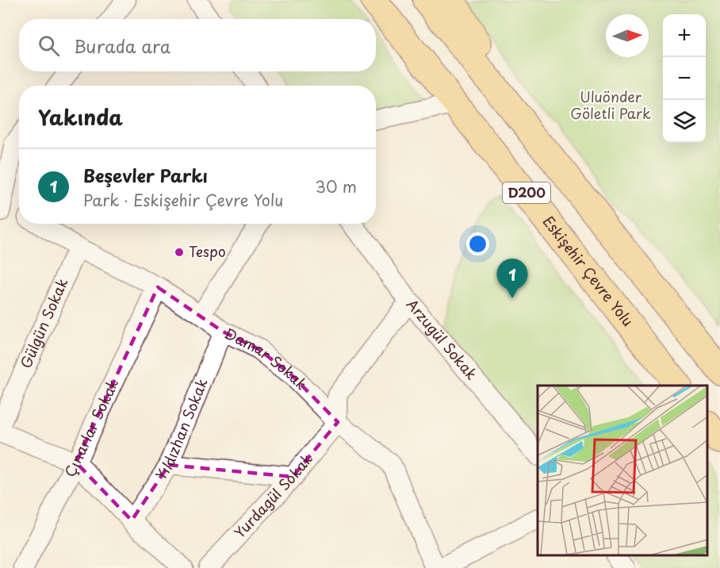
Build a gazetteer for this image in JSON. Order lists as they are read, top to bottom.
{
  "streets": {
    "highway": ["D200", "Eskişehir Çevre Yolu"],
    "street": [
      "Gülgün Sokak",
      "Arzugül Sokak",
      "Damar Sokak",
      "Çınarlar Sokak",
      "Yıldızhan Sokak",
      "Yurdagül Sokak"
    ]
  },
  "crossings": [
    ["Gülgün Sokak", "Damar Sokak"],
    ["Damar Sokak", "Çınarlar Sokak"],
    ["Damar Sokak", "Yıldızhan Sokak"],
    ["Damar Sokak", "Yurdagül Sokak"]
  ],
  "parks": ["Uluönder Göletli Park"],
  "places": ["Tespo"],
  "north": "right",
  "page": {
    "map_buttons": ["+", "−"],
    "search": "Burada ara",
    "heading": "Yakında",
    "list": [
      {
        "mark": "1",
        "name": "Beşevler Parkı",
        "note": "Park · Eskişehir Çevre Yolu",
        "value": "30 m"
      }
    ],
    "pins": "1"
  }
}
